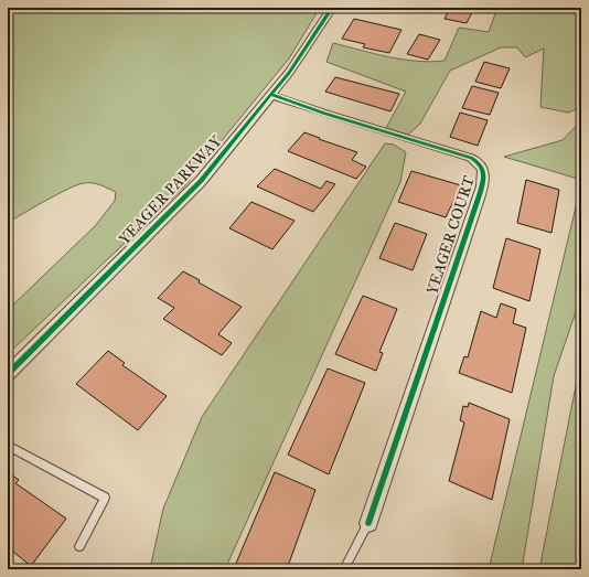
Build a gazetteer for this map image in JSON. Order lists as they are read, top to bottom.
{
  "streets": {
    "street": ["YEAGER PARKWAY", "YEAGER COURT"]
  },
  "crossings": [
    ["YEAGER PARKWAY", "YEAGER COURT"]
  ]
}
